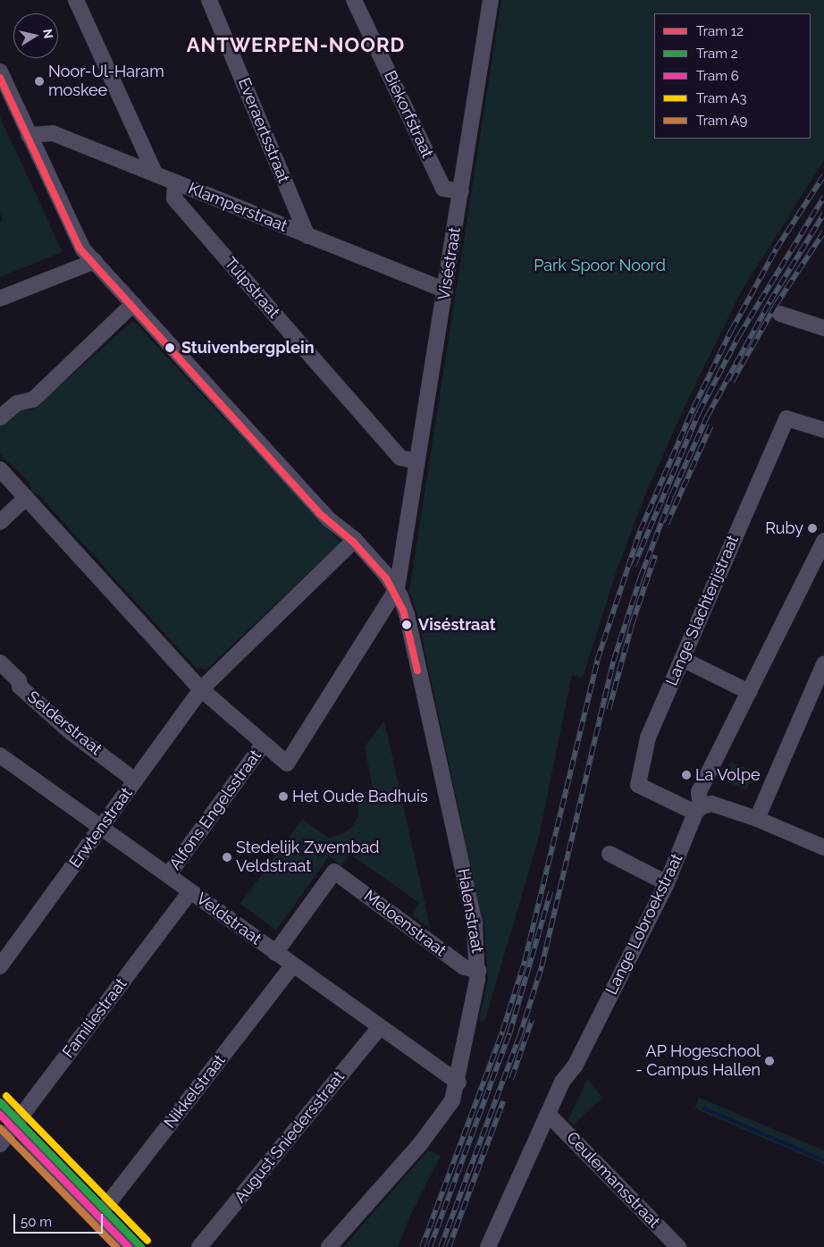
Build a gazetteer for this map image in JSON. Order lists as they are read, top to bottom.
{
  "streets": {
    "street": [
      "Biekorfstraat",
      "Everaertsstraat",
      "Klamperstraat",
      "Viséstraat",
      "Tulpstraat",
      "Lange Slachterijstraat",
      "Selderstraat",
      "Alfons Engelsstraat",
      "Erwtenstraat",
      "Halenstraat",
      "Veldstraat",
      "Meloenstraat",
      "Lange Lobroekstraat",
      "Familiestraat",
      "Nikkelstraat",
      "August Sniedersstraat",
      "Ceulemansstraat"
    ]
  },
  "crossings": [
    ["Biekorfstraat", "Viséstraat"],
    ["Everaertsstraat", "Klamperstraat"],
    ["Klamperstraat", "Viséstraat"],
    ["Klamperstraat", "Tulpstraat"],
    ["Viséstraat", "Tulpstraat"],
    ["Viséstraat", "Alfons Engelsstraat"],
    ["Viséstraat", "Halenstraat"],
    ["Lange Slachterijstraat", "Lange Lobroekstraat"],
    ["Selderstraat", "Erwtenstraat"],
    ["Alfons Engelsstraat", "Veldstraat"],
    ["Erwtenstraat", "Veldstraat"],
    ["Halenstraat", "Veldstraat"],
    ["Halenstraat", "Meloenstraat"],
    ["Veldstraat", "Meloenstraat"],
    ["Veldstraat", "Familiestraat"],
    ["Veldstraat", "Nikkelstraat"],
    ["Veldstraat", "August Sniedersstraat"],
    ["Lange Lobroekstraat", "Ceulemansstraat"]
  ],
  "districts": ["ANTWERPEN-NOORD"],
  "parks": ["Park Spoor Noord"],
  "places": [
    "Noor-Ul-Haram moskee",
    "Stuivenbergplein",
    "Ruby",
    "Viséstraat",
    "La Volpe",
    "Het Oude Badhuis",
    "Stedelijk Zwembad Veldstraat",
    "AP Hogeschool - Campus Hallen"
  ],
  "lines": [
    "tram line 12",
    "tram line A3",
    "tram line 2",
    "tram line 6",
    "tram line A9"
  ],
  "legend": [
    "Tram 12",
    "Tram 2",
    "Tram 6",
    "Tram A3",
    "Tram A9"
  ],
  "scale_bar": "50 m",
  "north": "right"
}
